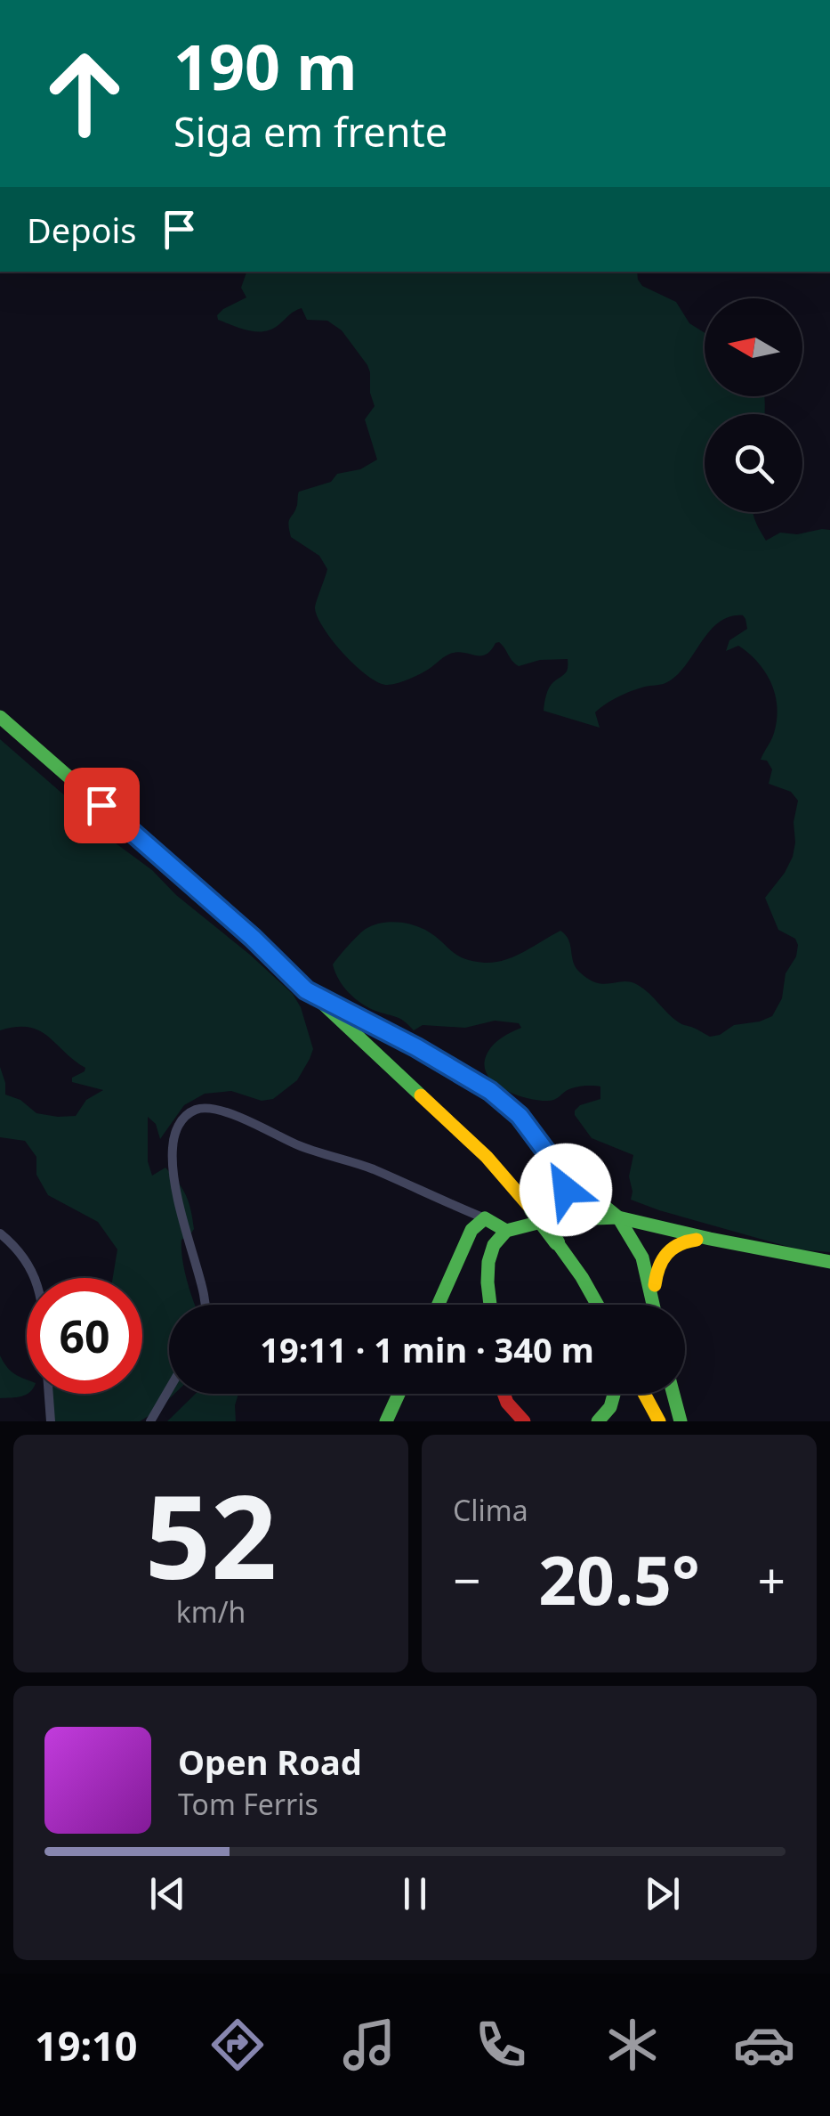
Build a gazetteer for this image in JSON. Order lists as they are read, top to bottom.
{
  "north": "left",
  "page": {
    "turn": ["190 m", "Siga em frente"],
    "then": "Depois",
    "limit": "60",
    "trip": "19:11 · 1 min · 340 m",
    "tile": [
      ["52", "km/h"],
      "Clima"
    ],
    "heat": ["−", "20.5°", "+"],
    "song": ["Open Road", "Tom Ferris"],
    "tabs": "19:10"
  }
}
